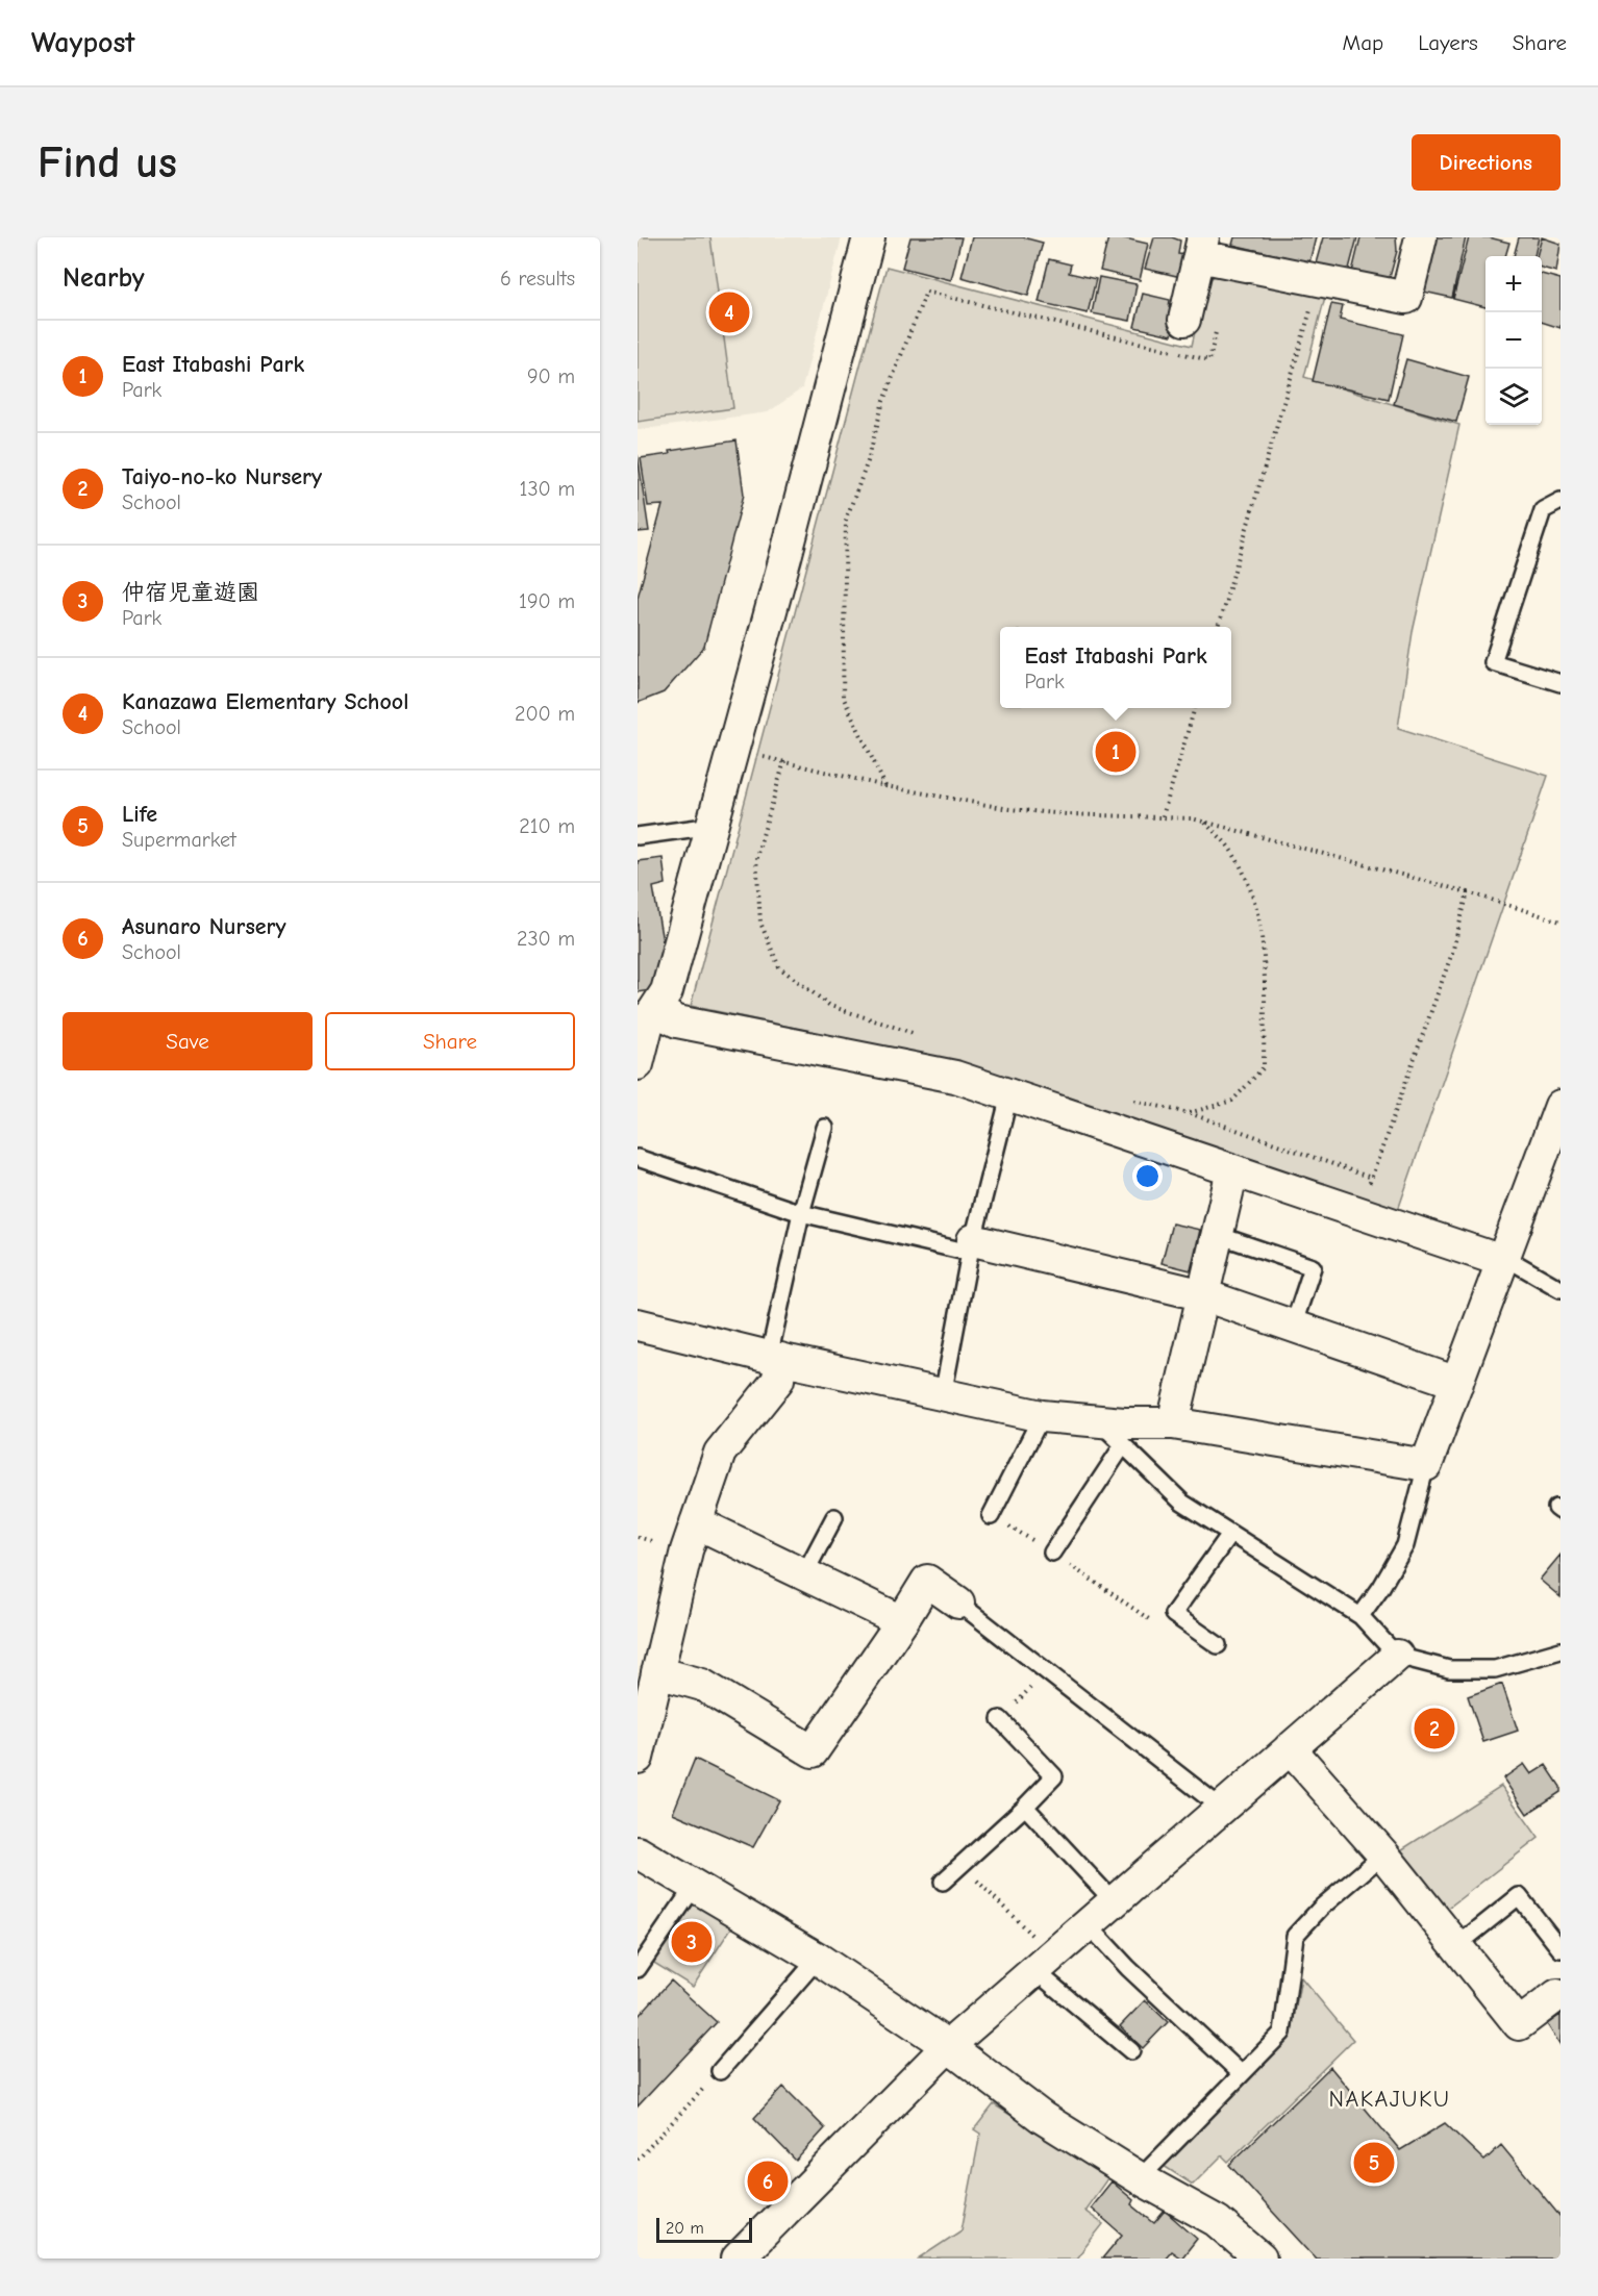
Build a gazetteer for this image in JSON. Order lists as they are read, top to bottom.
{
  "districts": ["NAKAJUKU"],
  "scale_bar": "20 m",
  "page": {
    "header": "Waypost",
    "nav": ["Map", "Layers", "Share"],
    "buttons": [
      "Directions",
      ["Save", "Share"]
    ],
    "title": "Find us",
    "heading": ["Nearby", "6 results"],
    "map_buttons": ["+", "−"],
    "pins": [
      "4",
      "1",
      "2",
      "3",
      "5",
      "6"
    ],
    "list": [
      {
        "mark": "1",
        "name": "East Itabashi Park",
        "note": "Park",
        "value": "90 m"
      },
      {
        "mark": "2",
        "name": "Taiyo-no-ko Nursery",
        "note": "School",
        "value": "130 m"
      },
      {
        "mark": "3",
        "name": "仲宿児童遊園",
        "note": "Park",
        "value": "190 m"
      },
      {
        "mark": "4",
        "name": "Kanazawa Elementary School",
        "note": "School",
        "value": "200 m"
      },
      {
        "mark": "5",
        "name": "Life",
        "note": "Supermarket",
        "value": "210 m"
      },
      {
        "mark": "6",
        "name": "Asunaro Nursery",
        "note": "School",
        "value": "230 m"
      }
    ],
    "popup": ["East Itabashi Park", "Park"],
    "scale": "20 m"
  }
}
